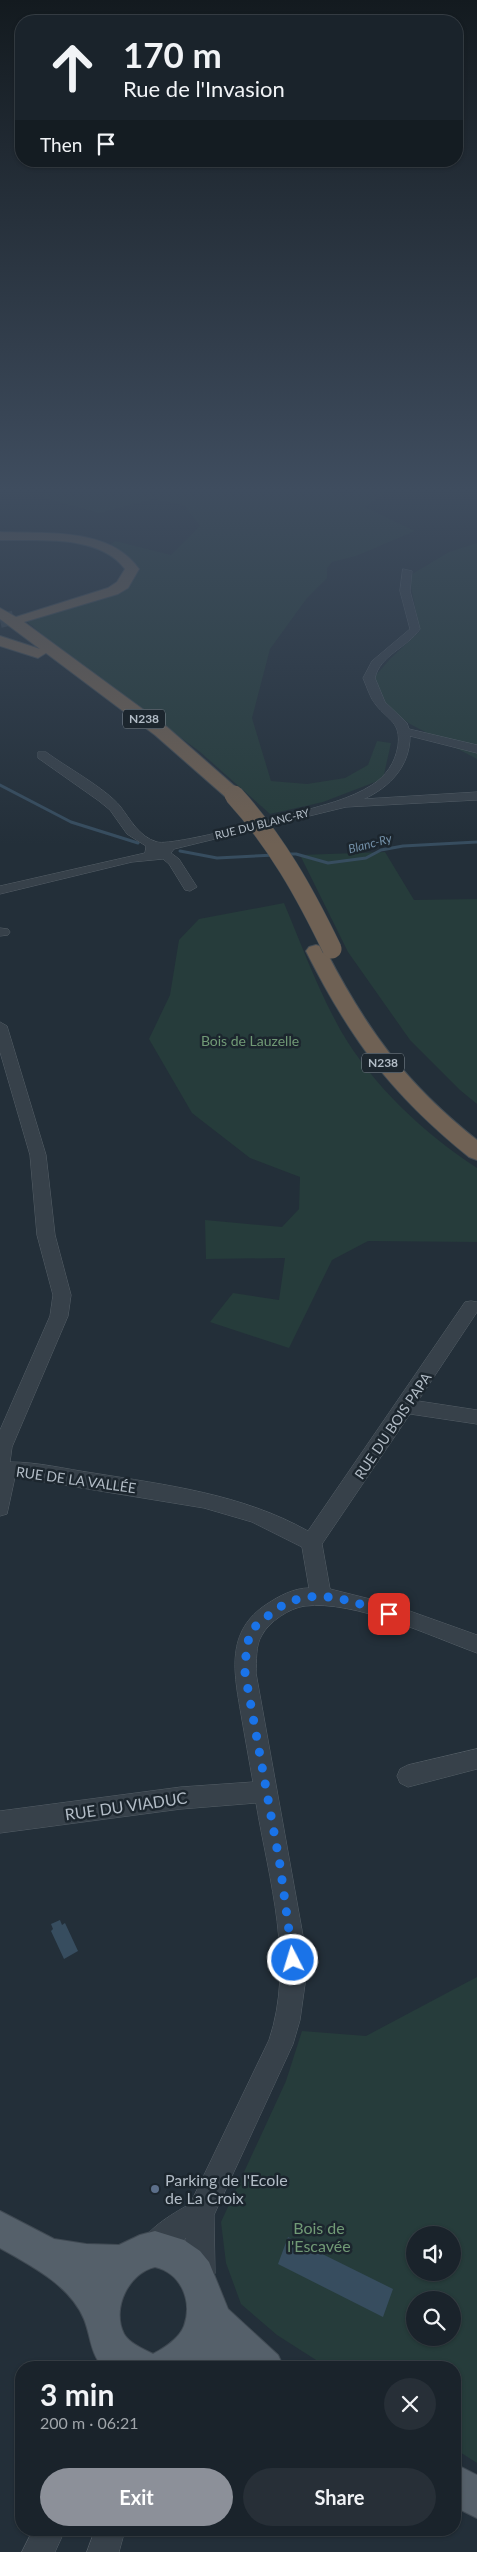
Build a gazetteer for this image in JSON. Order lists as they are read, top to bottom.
{
  "streets": {
    "highway": ["N238"],
    "street": [
      "RUE DU BLANC-RY",
      "RUE DU BOIS PAPA",
      "RUE DE LA VALLÉE",
      "RUE DU VIADUC"
    ]
  },
  "crossings": [
    ["RUE DU BOIS PAPA", "RUE DE LA VALLÉE"]
  ],
  "water": ["Blanc-Ry"],
  "parks": ["Bois de Lauzelle", "Bois de l'Escavée"],
  "places": ["Parking de l'Ecole de La Croix"],
  "page": {
    "turn": ["170 m", "Rue de l'Invasion"],
    "then": "Then",
    "heading": ["3 min", "200 m · 06:21"],
    "buttons": ["Exit", "Share"]
  }
}
